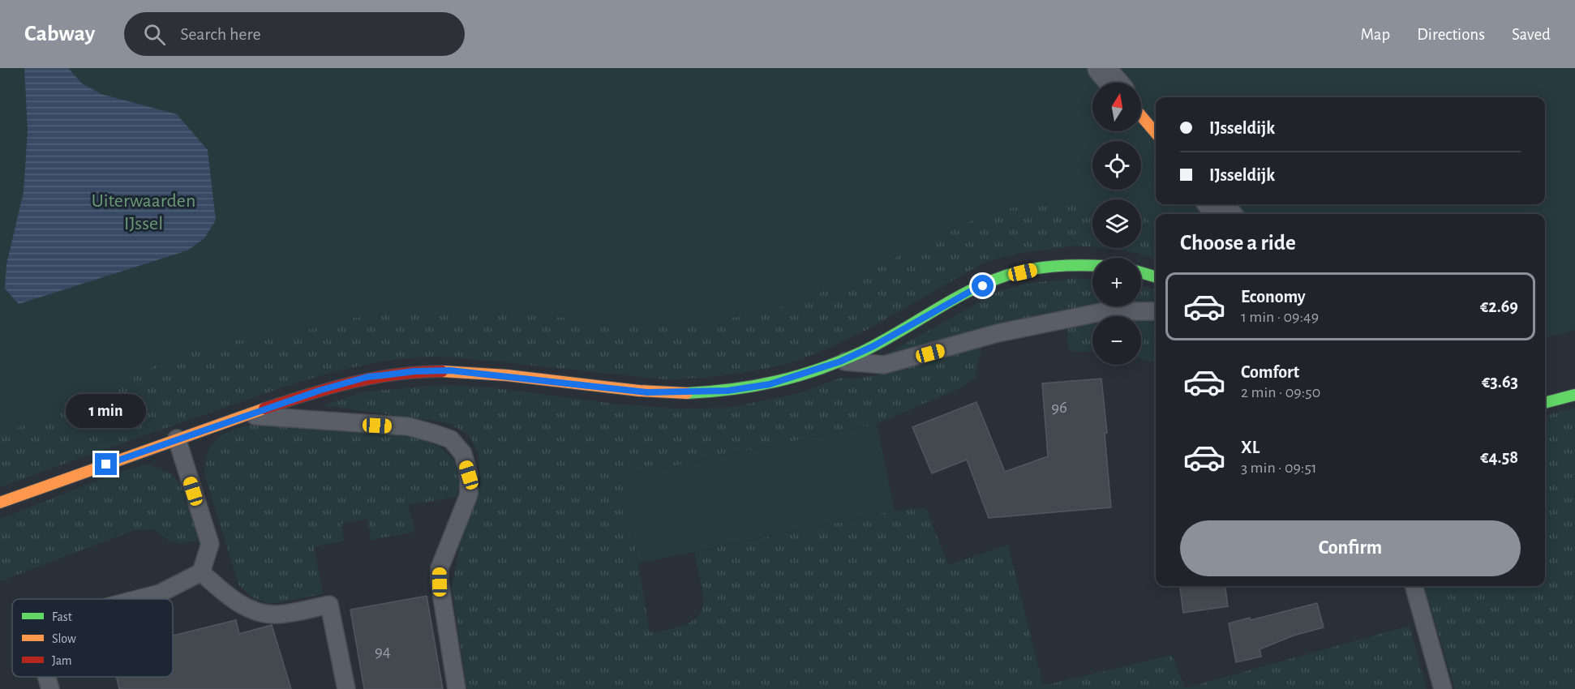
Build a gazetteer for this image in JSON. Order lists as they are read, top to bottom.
{
  "parks": ["Uiterwaarden IJssel"],
  "house_numbers": ["96", "94"],
  "legend": ["Fast", "Slow", "Jam"],
  "north": "top",
  "page": {
    "header": "Cabway",
    "search": "Search here",
    "nav": ["Map", "Directions", "Saved"],
    "map_buttons": ["+", "−"],
    "banner": ["IJsseldijk", "IJsseldijk"],
    "heading": "Choose a ride",
    "list": [
      {
        "name": "Economy",
        "note": "1 min · 09:49",
        "value": "€2.69"
      },
      {
        "name": "Comfort",
        "note": "2 min · 09:50",
        "value": "€3.63"
      },
      {
        "name": "XL",
        "note": "3 min · 09:51",
        "value": "€4.58"
      }
    ],
    "bubble": "1 min",
    "buttons": "Confirm"
  }
}
